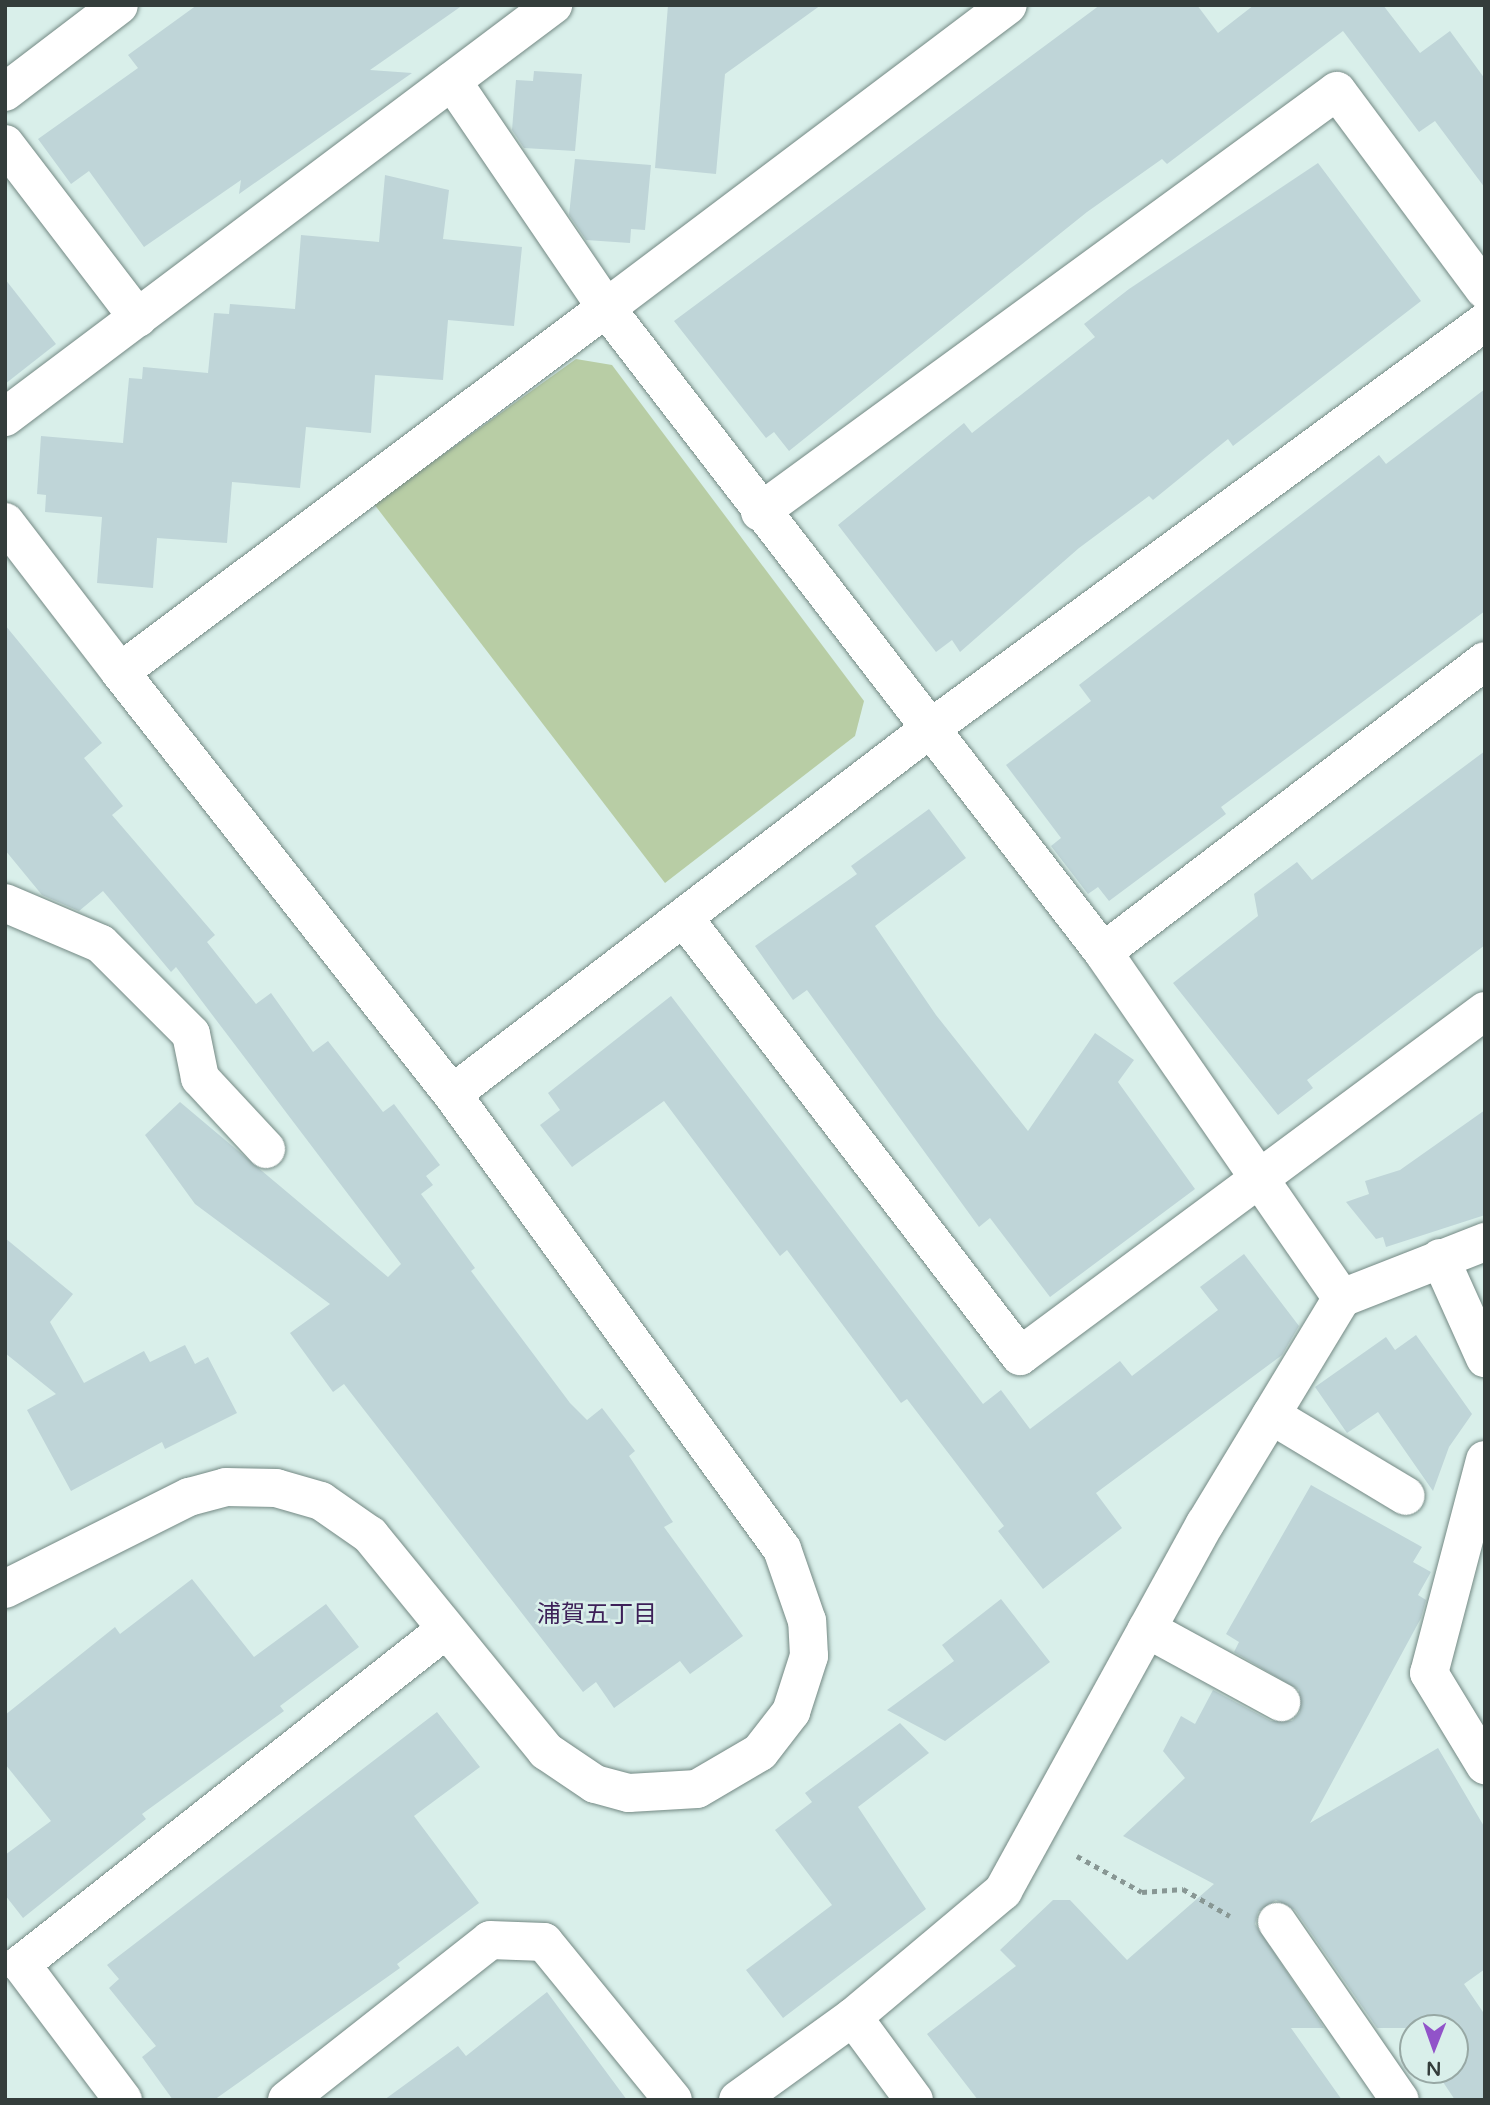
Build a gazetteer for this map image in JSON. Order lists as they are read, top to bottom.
{
  "districts": ["浦賀五丁目"],
  "north": "bottom"
}
